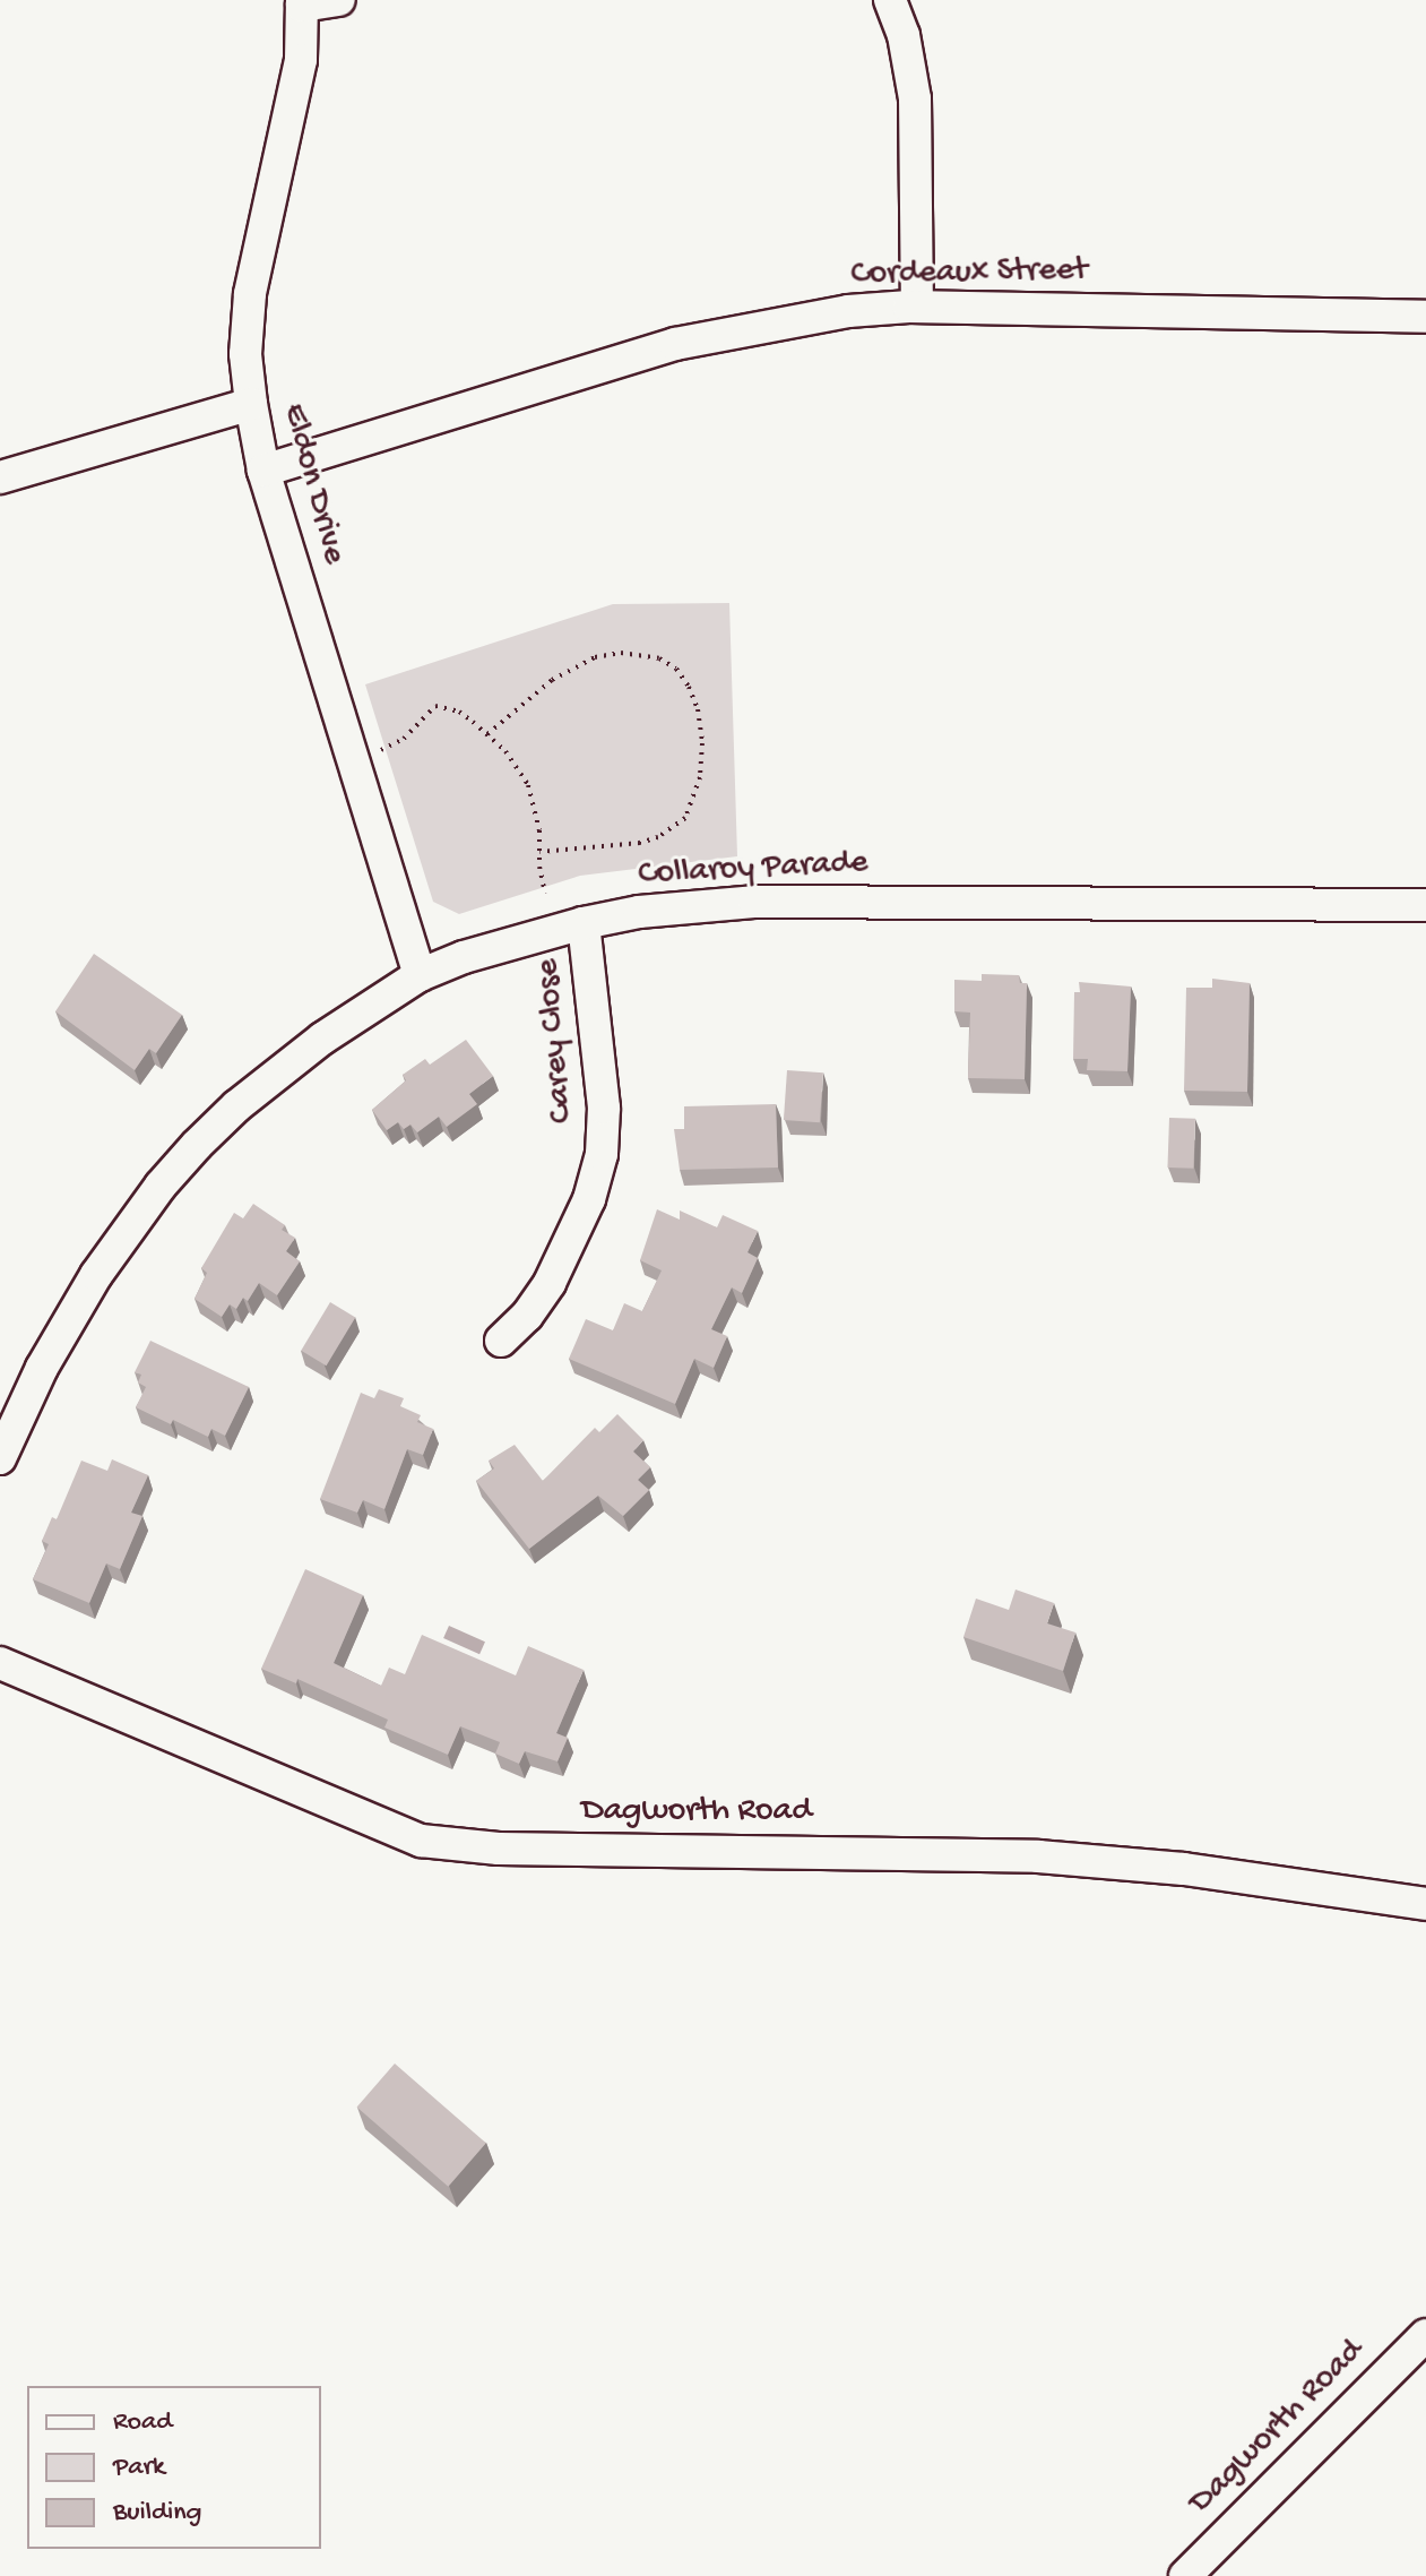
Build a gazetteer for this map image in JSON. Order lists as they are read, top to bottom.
{
  "streets": {
    "street": [
      "Cordeaux Street",
      "Eldon Drive",
      "Collaroy Parade",
      "Carey Close",
      "Dagworth Road"
    ]
  },
  "crossings": [
    ["Cordeaux Street", "Eldon Drive"],
    ["Eldon Drive", "Collaroy Parade"],
    ["Collaroy Parade", "Carey Close"]
  ],
  "legend": ["Road", "Park", "Building"]
}
